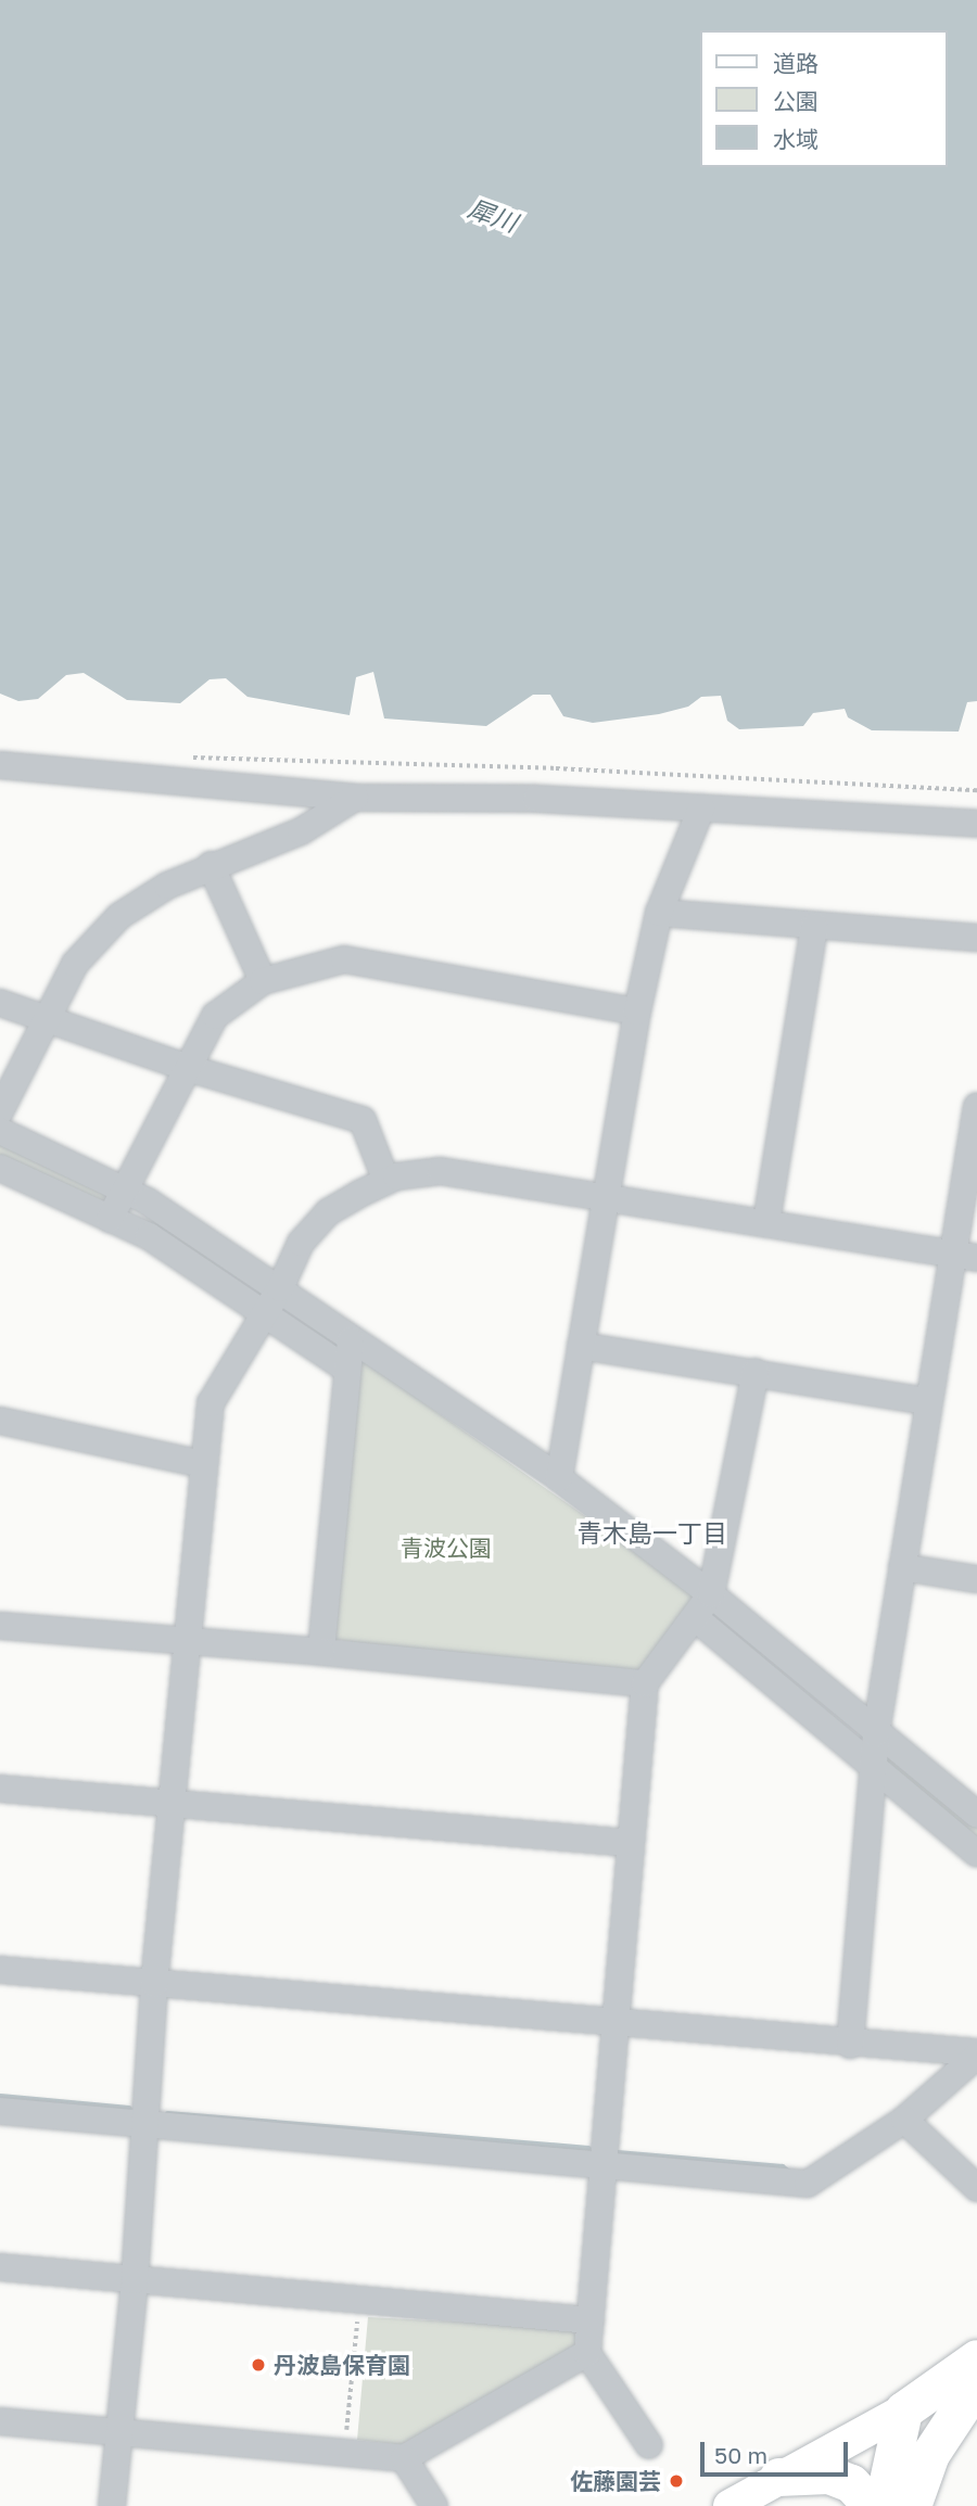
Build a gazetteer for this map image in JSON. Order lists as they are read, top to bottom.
{
  "districts": ["青木島一丁目"],
  "water": ["犀川"],
  "parks": ["青波公園"],
  "places": ["丹波島保育園", "佐藤園芸"],
  "legend": ["道路", "公園", "水域"],
  "scale_bar": "50 m"
}
